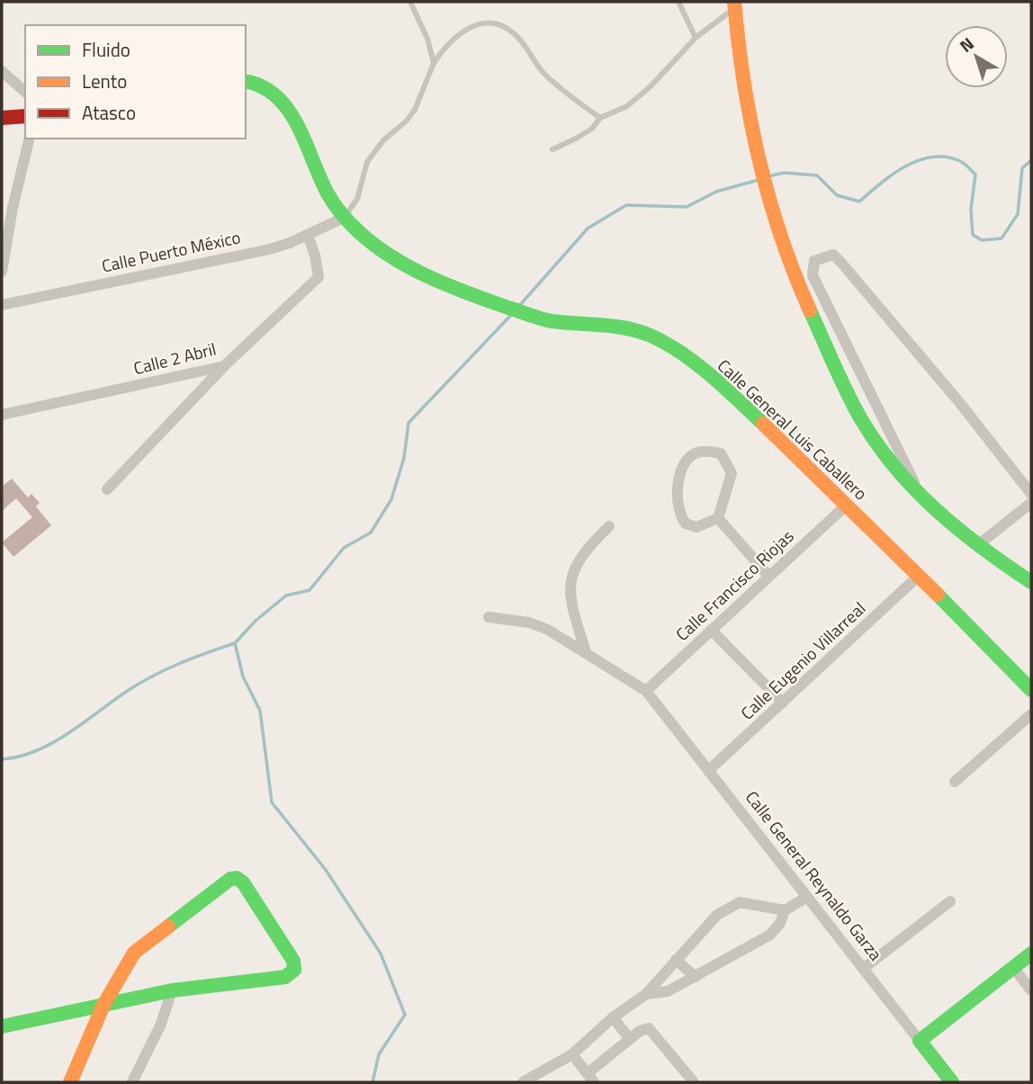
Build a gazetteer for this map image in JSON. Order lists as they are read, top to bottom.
{
  "streets": {
    "street": [
      "Calle Puerto México",
      "Calle 2 Abril",
      "Calle General Luis Caballero",
      "Calle Francisco Riojas",
      "Calle Eugenio Villarreal",
      "Calle General Reynaldo Garza"
    ]
  },
  "crossings": [
    ["Calle Puerto México", "Calle 2 Abril"],
    ["Calle Puerto México", "Calle General Luis Caballero"],
    ["Calle General Luis Caballero", "Calle Francisco Riojas"],
    ["Calle General Luis Caballero", "Calle Eugenio Villarreal"],
    ["Calle Francisco Riojas", "Calle General Reynaldo Garza"],
    ["Calle Eugenio Villarreal", "Calle General Reynaldo Garza"]
  ],
  "legend": ["Fluido", "Lento", "Atasco"],
  "north": "top left"
}
